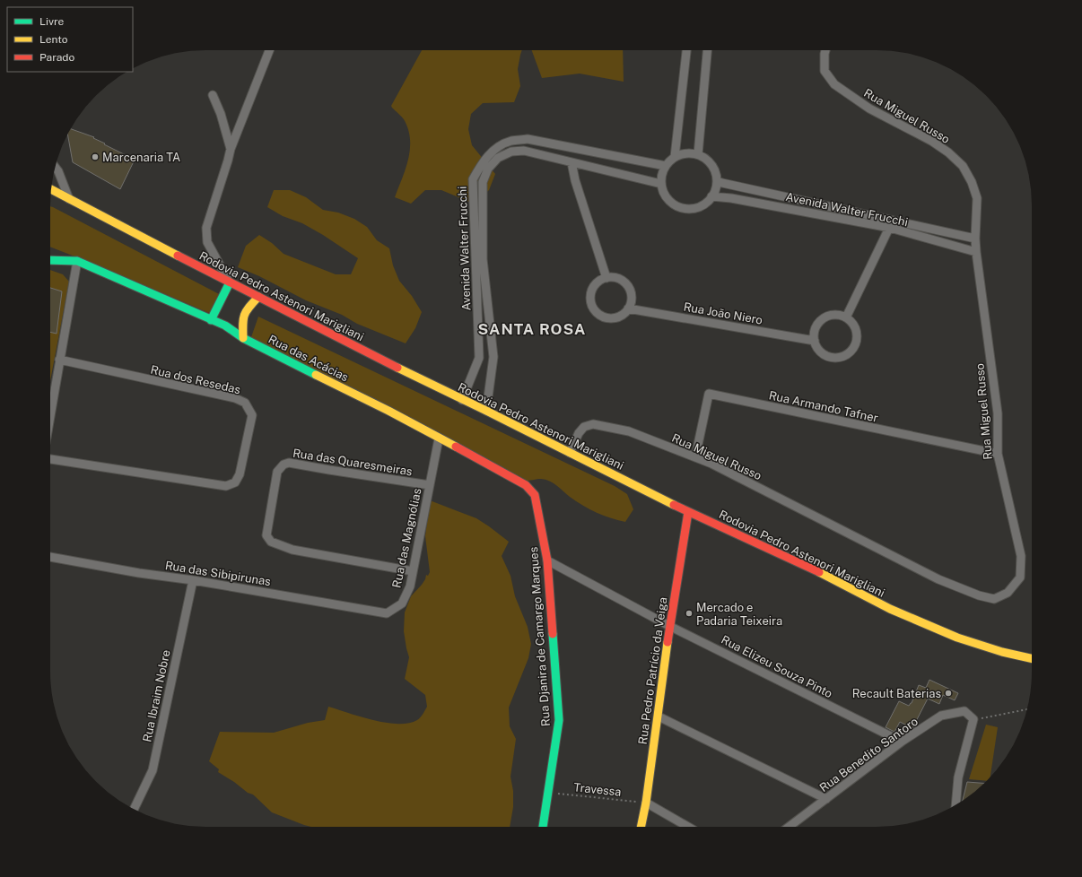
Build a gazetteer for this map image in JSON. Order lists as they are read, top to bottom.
{
  "streets": {
    "street": [
      "Rua Miguel Russo",
      "Avenida Walter Frucchi",
      "Rodovia Pedro Astenori Marigliani",
      "Rua João Niero",
      "Rua das Acácias",
      "Rua dos Resedas",
      "Rua Armando Tafner",
      "Rua das Quaresmeiras",
      "Rua das Magnólias",
      "Rua das Sibipirunas",
      "Rua Djanira de Camargo Marques",
      "Rua Elizeu Souza Pinto",
      "Rua Pedro Patrício da Veiga",
      "Rua Ibraim Nobre",
      "Rua Benedito Santoro"
    ],
    "path": ["Travessa"]
  },
  "crossings": [
    ["Rua Miguel Russo", "Avenida Walter Frucchi"],
    ["Rua Miguel Russo", "Rodovia Pedro Astenori Marigliani"],
    ["Rua Miguel Russo", "Rua Armando Tafner"],
    ["Avenida Walter Frucchi", "Rodovia Pedro Astenori Marigliani"],
    ["Rodovia Pedro Astenori Marigliani", "Rua Pedro Patrício da Veiga"],
    ["Rua das Acácias", "Rua das Magnólias"],
    ["Rua das Acácias", "Rua Djanira de Camargo Marques"],
    ["Rua das Quaresmeiras", "Rua das Magnólias"],
    ["Rua das Magnólias", "Rua das Sibipirunas"],
    ["Rua das Sibipirunas", "Rua Ibraim Nobre"],
    ["Rua Djanira de Camargo Marques", "Rua Elizeu Souza Pinto"],
    ["Rua Djanira de Camargo Marques", "Travessa"],
    ["Rua Elizeu Souza Pinto", "Rua Pedro Patrício da Veiga"],
    ["Rua Elizeu Souza Pinto", "Rua Benedito Santoro"],
    ["Rua Pedro Patrício da Veiga", "Travessa"]
  ],
  "districts": ["SANTA ROSA"],
  "places": ["Marcenaria TA", "Mercado e Padaria Teixeira", "Recault Baterias"],
  "legend": ["Livre", "Lento", "Parado"]
}
